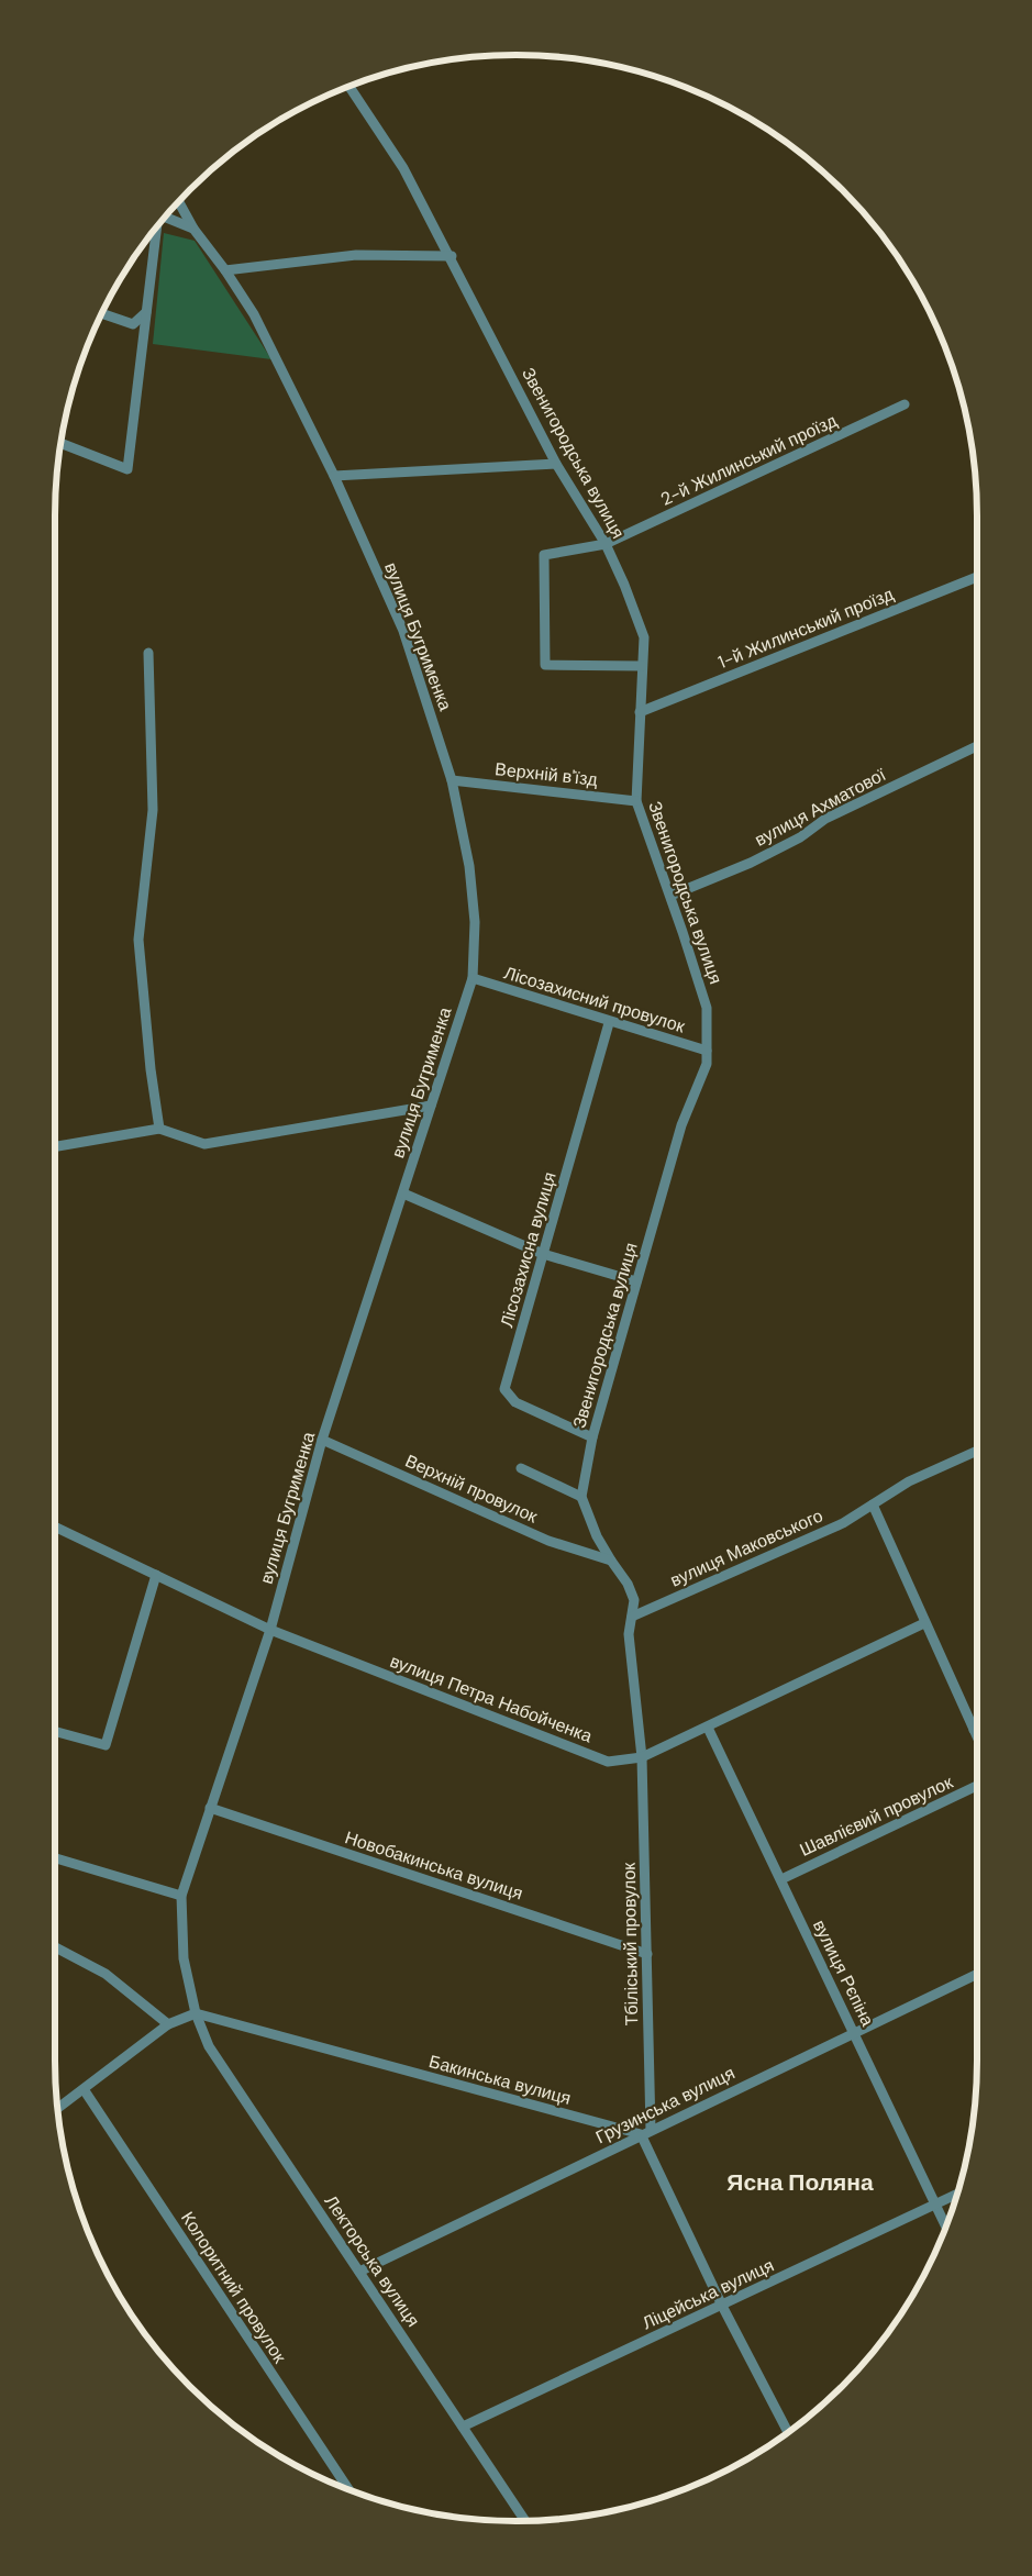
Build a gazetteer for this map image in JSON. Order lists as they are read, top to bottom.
{
  "streets": {
    "street": [
      "Звенигородська вулиця",
      "2-й Жилинський проїзд",
      "1-й Жилинський проїзд",
      "вулиця Бугрименка",
      "Верхній в'їзд",
      "вулиця Ахматової",
      "Лісозахисний провулок",
      "Лісозахисна вулиця",
      "Верхній провулок",
      "вулиця Маковського",
      "вулиця Петра Набойченка",
      "Шавлієвий провулок",
      "Новобакинська вулиця",
      "Тбіліський провулок",
      "вулиця Рєпіна",
      "Бакинська вулиця",
      "Грузинська вулиця",
      "Лекторська вулиця",
      "Колоритний провулок",
      "Ліцейська вулиця"
    ]
  },
  "crossings": [
    ["Звенигородська вулиця", "2-й Жилинський проїзд"],
    ["Звенигородська вулиця", "1-й Жилинський проїзд"],
    ["Звенигородська вулиця", "Верхній в'їзд"],
    ["Звенигородська вулиця", "вулиця Ахматової"],
    ["Звенигородська вулиця", "Лісозахисний провулок"],
    ["Звенигородська вулиця", "Лісозахисна вулиця"],
    ["вулиця Бугрименка", "Верхній в'їзд"],
    ["вулиця Бугрименка", "Лісозахисний провулок"],
    ["вулиця Бугрименка", "Верхній провулок"],
    ["вулиця Бугрименка", "вулиця Петра Набойченка"],
    ["вулиця Бугрименка", "Новобакинська вулиця"],
    ["вулиця Бугрименка", "Бакинська вулиця"],
    ["вулиця Бугрименка", "Лекторська вулиця"],
    ["Лісозахисний провулок", "Лісозахисна вулиця"],
    ["вулиця Петра Набойченка", "Тбіліський провулок"],
    ["вулиця Петра Набойченка", "вулиця Рєпіна"],
    ["Шавлієвий провулок", "вулиця Рєпіна"],
    ["Новобакинська вулиця", "Тбіліський провулок"],
    ["Тбіліський провулок", "Бакинська вулиця"],
    ["Тбіліський провулок", "Грузинська вулиця"],
    ["вулиця Рєпіна", "Грузинська вулиця"],
    ["вулиця Рєпіна", "Ліцейська вулиця"],
    ["Бакинська вулиця", "Грузинська вулиця"],
    ["Бакинська вулиця", "Лекторська вулиця"],
    ["Грузинська вулиця", "Лекторська вулиця"],
    ["Лекторська вулиця", "Ліцейська вулиця"]
  ],
  "districts": ["Ясна Поляна"]
}
